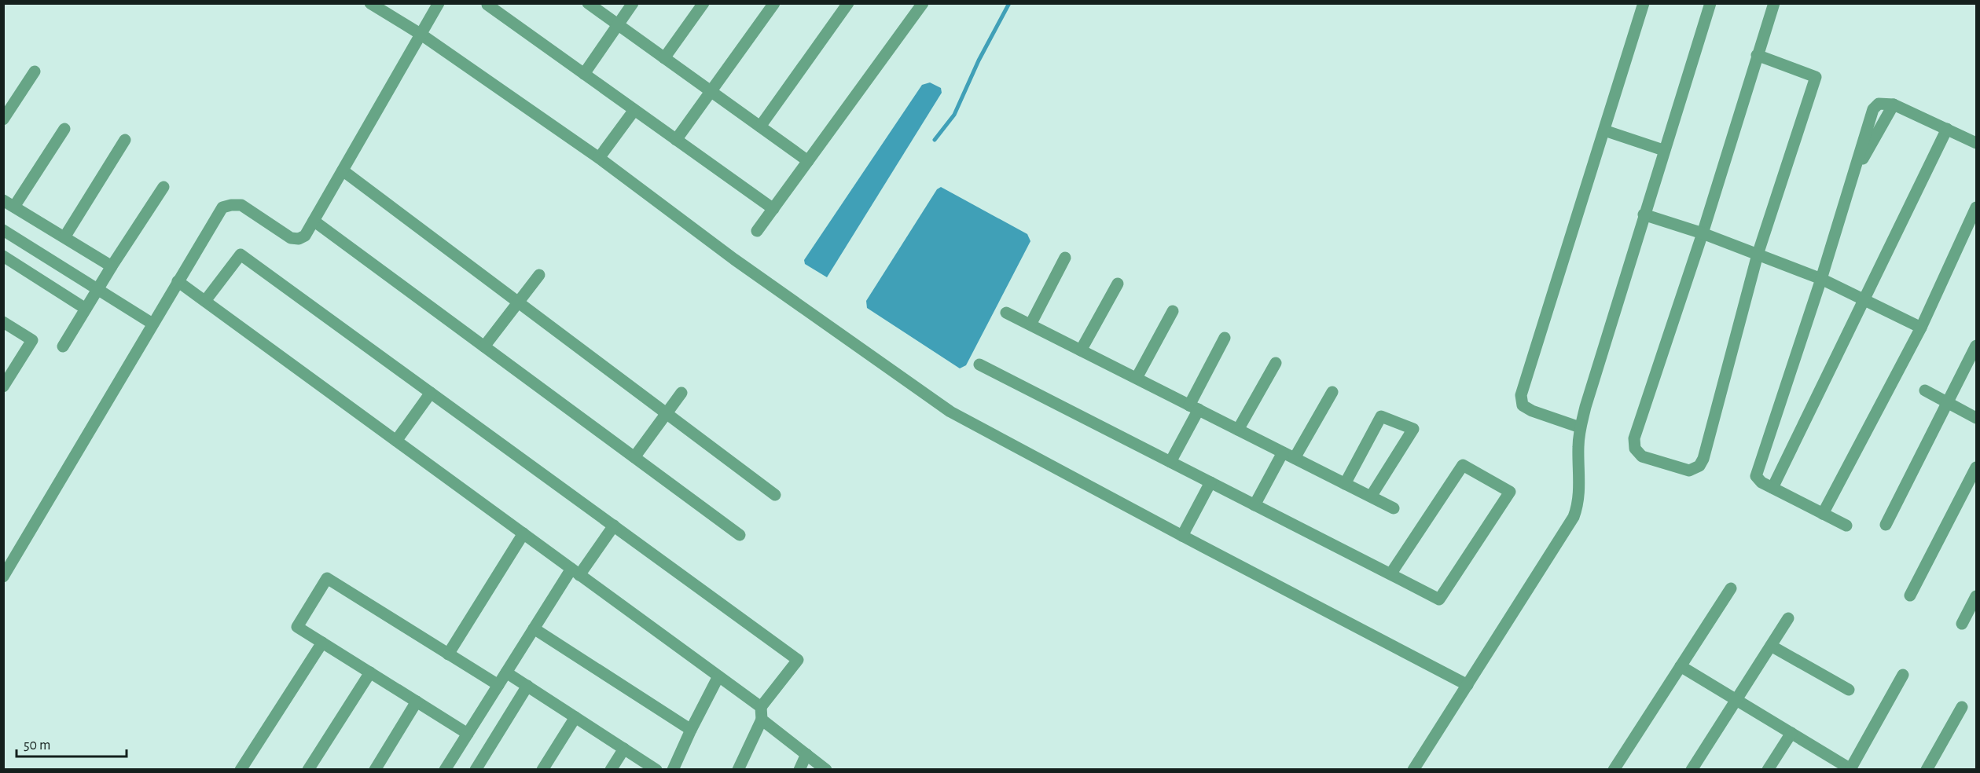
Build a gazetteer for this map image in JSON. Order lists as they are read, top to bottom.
{
  "scale_bar": "50 m"
}
